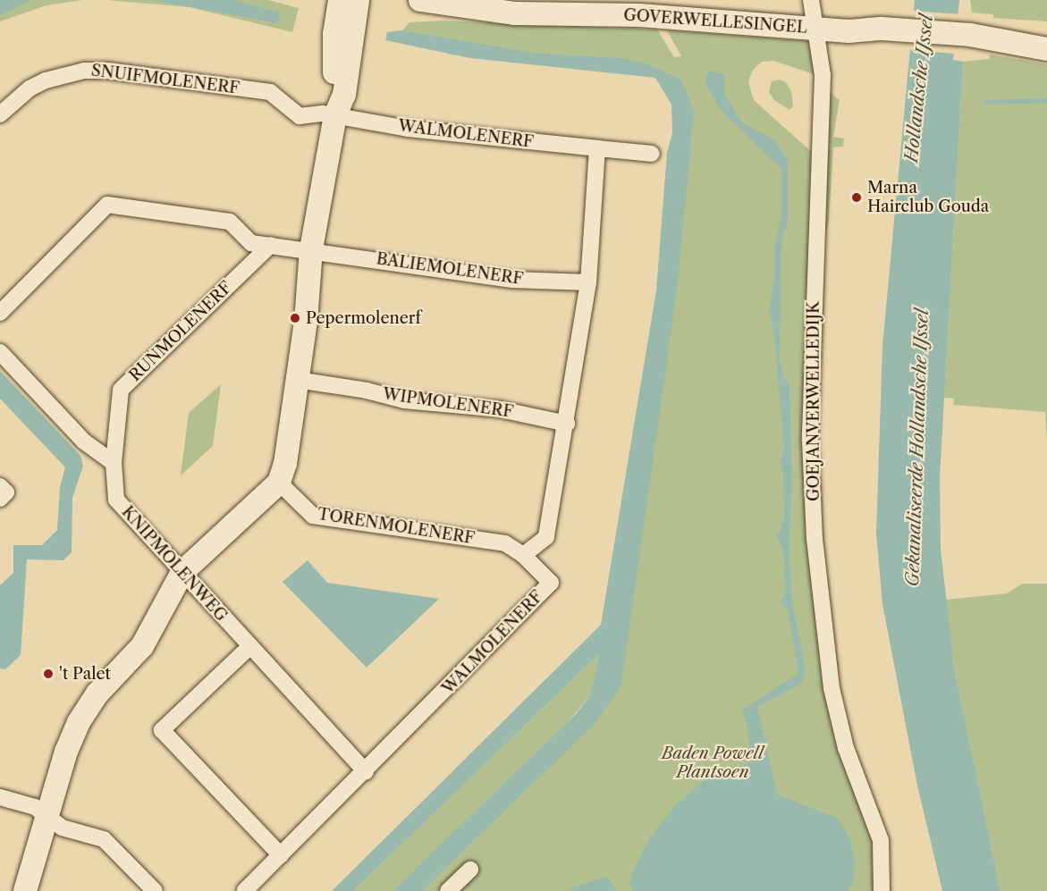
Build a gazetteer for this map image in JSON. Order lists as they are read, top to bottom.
{
  "streets": {
    "street": [
      "GOVERWELLESINGEL",
      "SNUIFMOLENERF",
      "WALMOLENERF",
      "BALIEMOLENERF",
      "RUNMOLENERF",
      "GOEJANVERWELLEDIJK",
      "WIPMOLENERF",
      "TORENMOLENERF",
      "KNIPMOLENWEG"
    ]
  },
  "crossings": [
    ["GOVERWELLESINGEL", "GOEJANVERWELLEDIJK"],
    ["SNUIFMOLENERF", "WALMOLENERF"],
    ["WALMOLENERF", "TORENMOLENERF"],
    ["WALMOLENERF", "KNIPMOLENWEG"],
    ["RUNMOLENERF", "KNIPMOLENWEG"]
  ],
  "water": ["Hollandsche IJssel", "Gekanaliseerde Hollandsche IJssel"],
  "parks": ["Baden Powell Plantsoen"],
  "places": ["Marna Hairclub Gouda", "Pepermolenerf", "'t Palet"]
}
